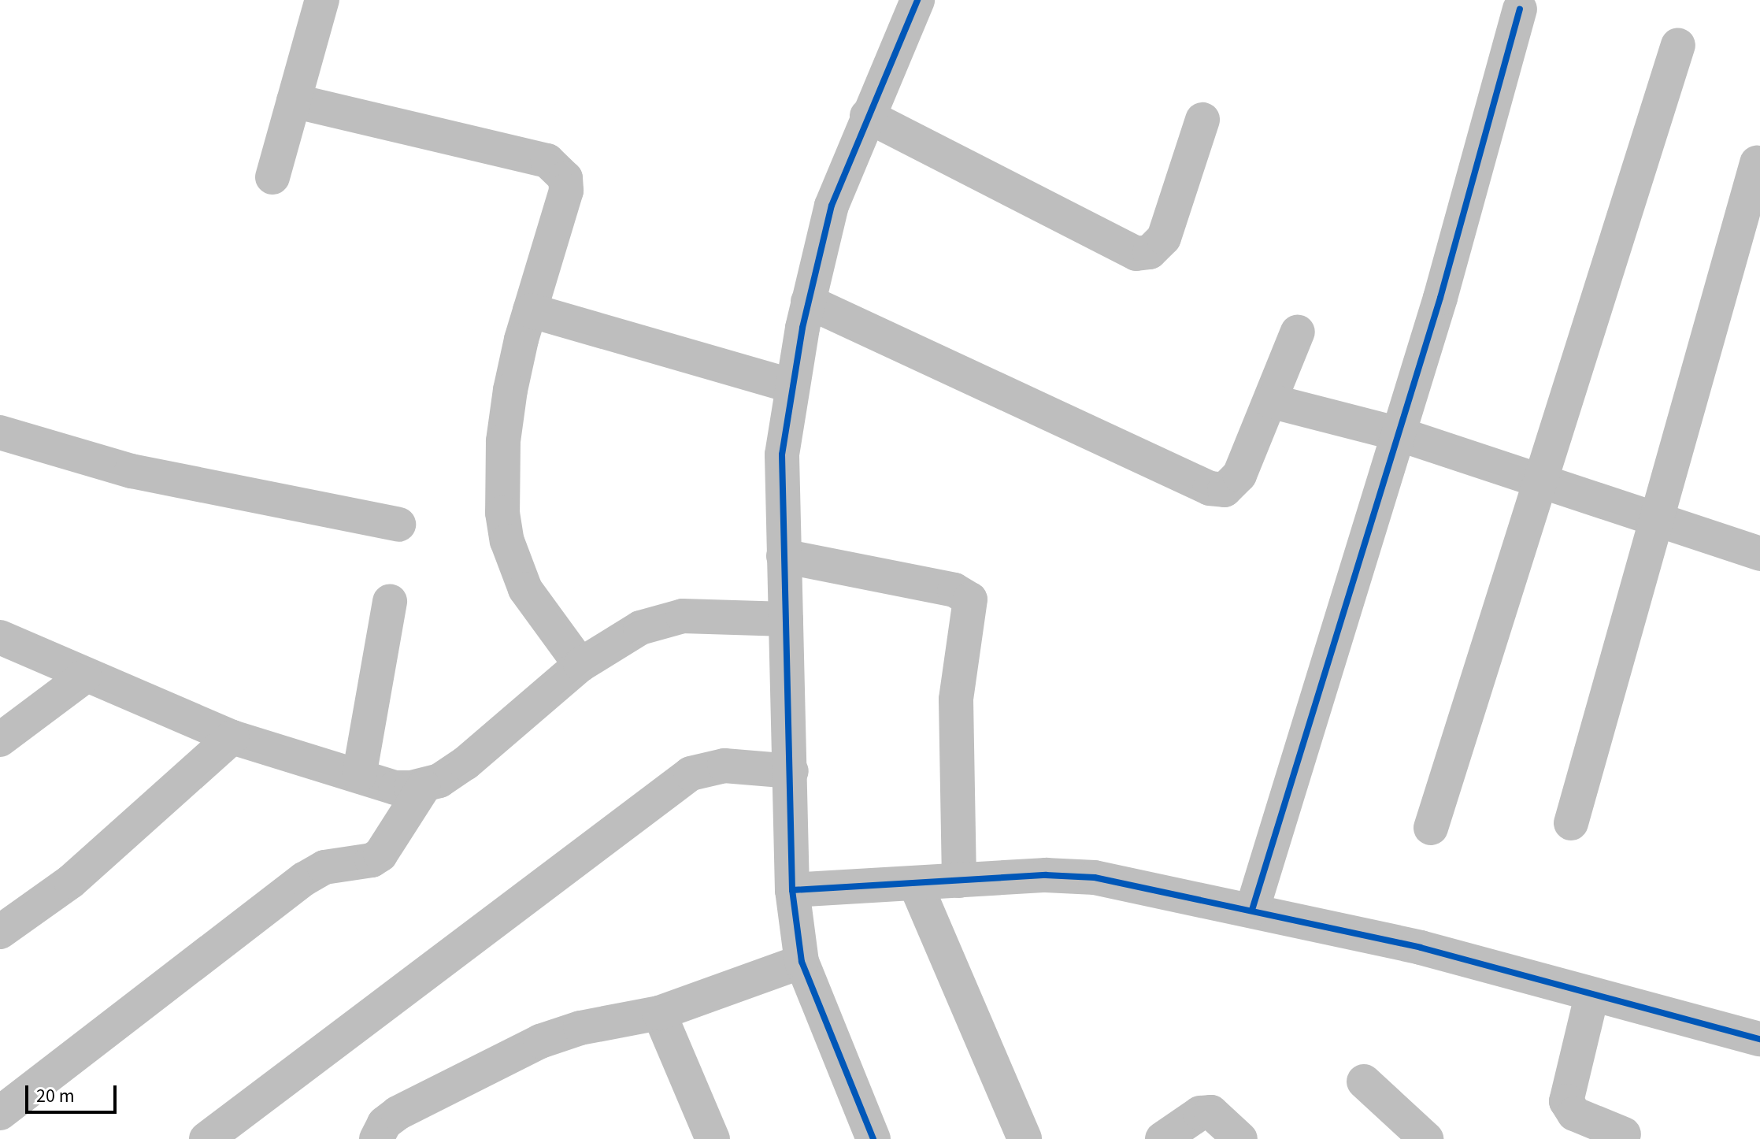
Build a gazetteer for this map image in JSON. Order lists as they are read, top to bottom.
{
  "scale_bar": "20 m"
}
